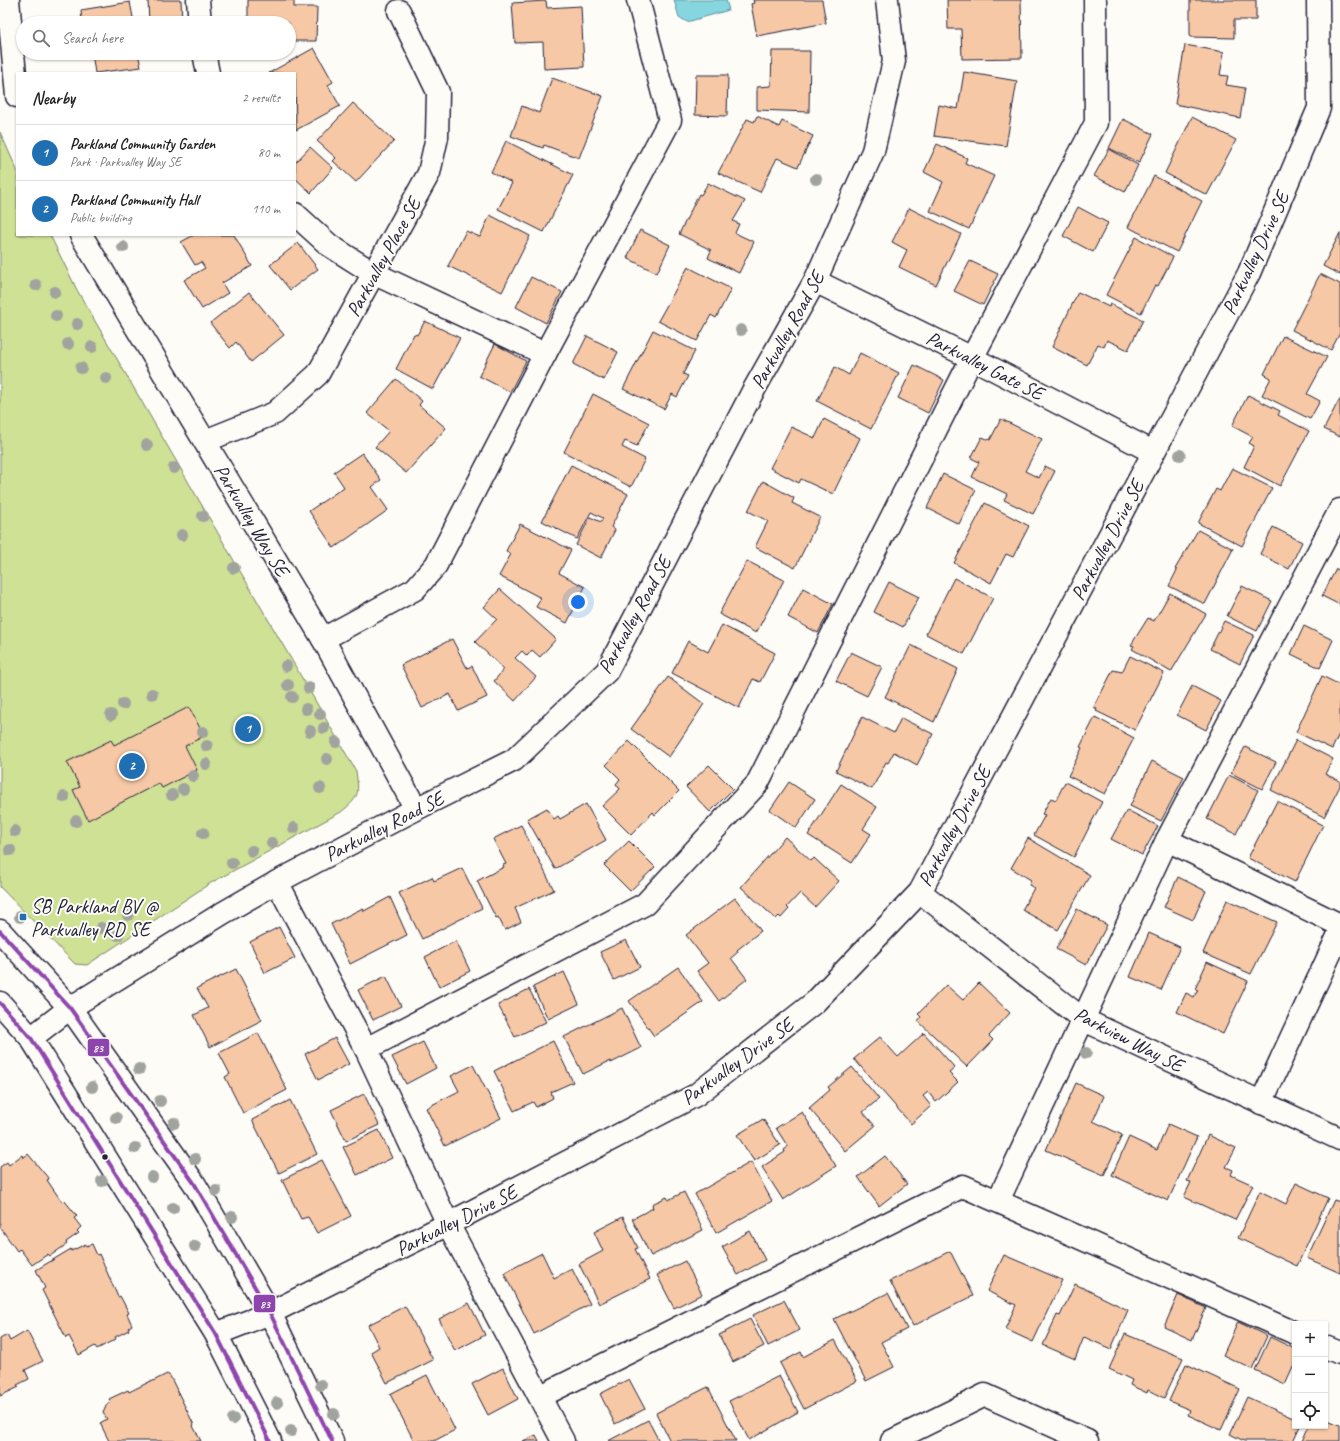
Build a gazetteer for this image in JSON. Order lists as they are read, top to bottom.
{
  "streets": {
    "street": [
      "Parkvalley Drive SE",
      "Parkvalley Place SE",
      "Parkvalley Road SE",
      "Parkvalley Gate SE",
      "Parkvalley Way SE",
      "Parkview Way SE"
    ]
  },
  "crossings": [
    ["Parkvalley Drive SE", "Parkvalley Gate SE"],
    ["Parkvalley Drive SE", "Parkview Way SE"],
    ["Parkvalley Place SE", "Parkvalley Way SE"],
    ["Parkvalley Road SE", "Parkvalley Gate SE"],
    ["Parkvalley Road SE", "Parkvalley Way SE"]
  ],
  "places": {
    "transit": ["SB Parkland BV @ Parkvalley RD SE"]
  },
  "lines": ["transit line 83"],
  "page": {
    "search": "Search here",
    "heading": ["Nearby", "2 results"],
    "list": [
      {
        "mark": "1",
        "name": "Parkland Community Garden",
        "note": "Park · Parkvalley Way SE",
        "value": "80 m"
      },
      {
        "mark": "2",
        "name": "Parkland Community Hall",
        "note": "Public building",
        "value": "110 m"
      }
    ],
    "pins": ["1", "2"],
    "map_buttons": ["+", "−"]
  }
}
